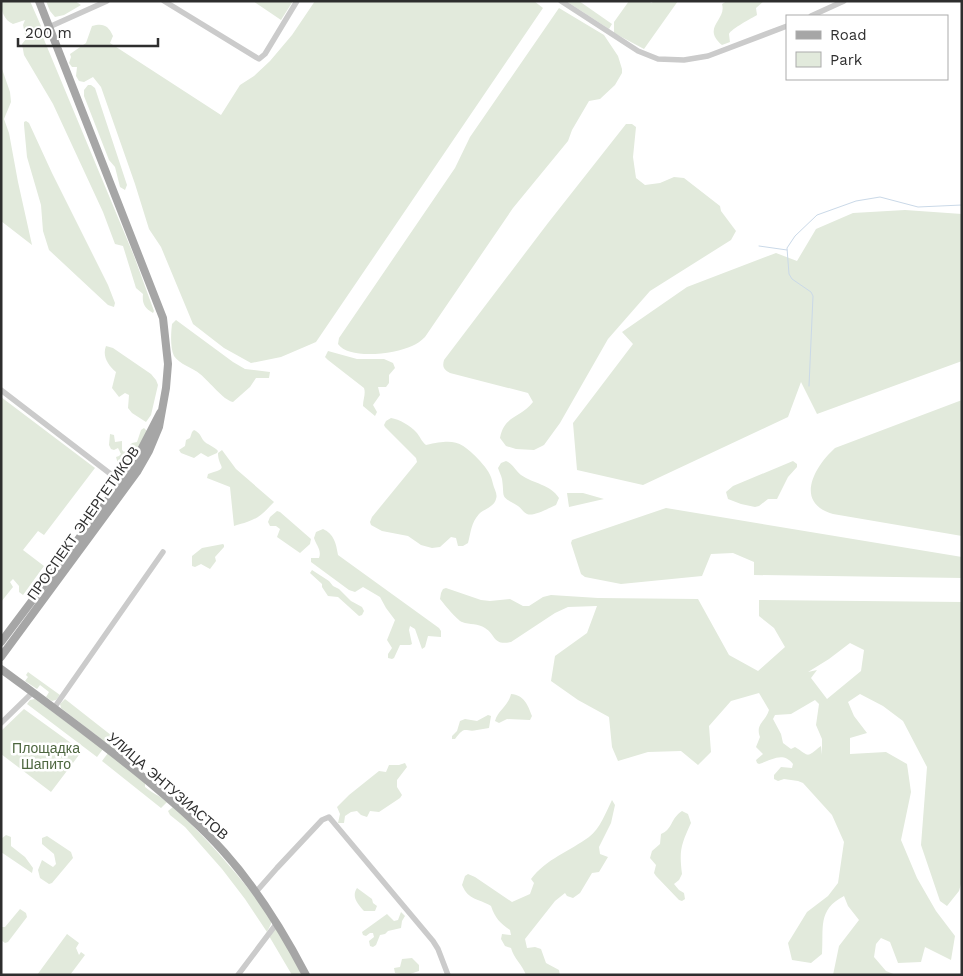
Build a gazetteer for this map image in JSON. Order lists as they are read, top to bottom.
{
  "streets": {
    "main road": ["ПРОСПЕКТ ЭНЕРГЕТИКОВ", "УЛИЦА ЭНТУЗИАСТОВ"]
  },
  "parks": ["Площадка Шапито"],
  "legend": ["Road", "Park"],
  "scale_bar": "200 m"
}
